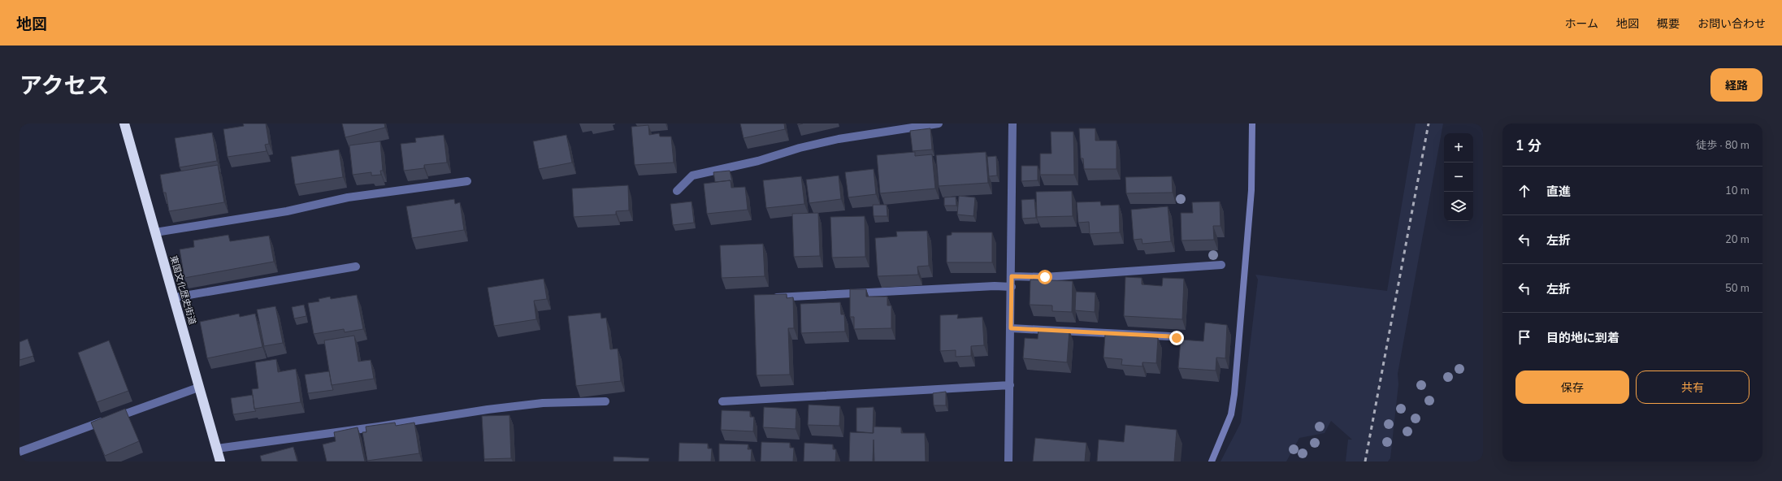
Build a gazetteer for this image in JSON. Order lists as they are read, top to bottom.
{
  "streets": {
    "highway": ["東国文化歴史街道"]
  },
  "page": {
    "header": "地図",
    "nav": [
      "ホーム",
      "地図",
      "概要",
      "お問い合わせ"
    ],
    "title": "アクセス",
    "buttons": [
      "経路",
      ["保存", "共有"]
    ],
    "heading": ["1 分", "徒歩 · 80 m"],
    "map_buttons": ["+", "−"],
    "list": [
      ["直進", "10 m"],
      ["左折", "20 m"],
      ["左折", "50 m"],
      "目的地に到着"
    ]
  }
}
